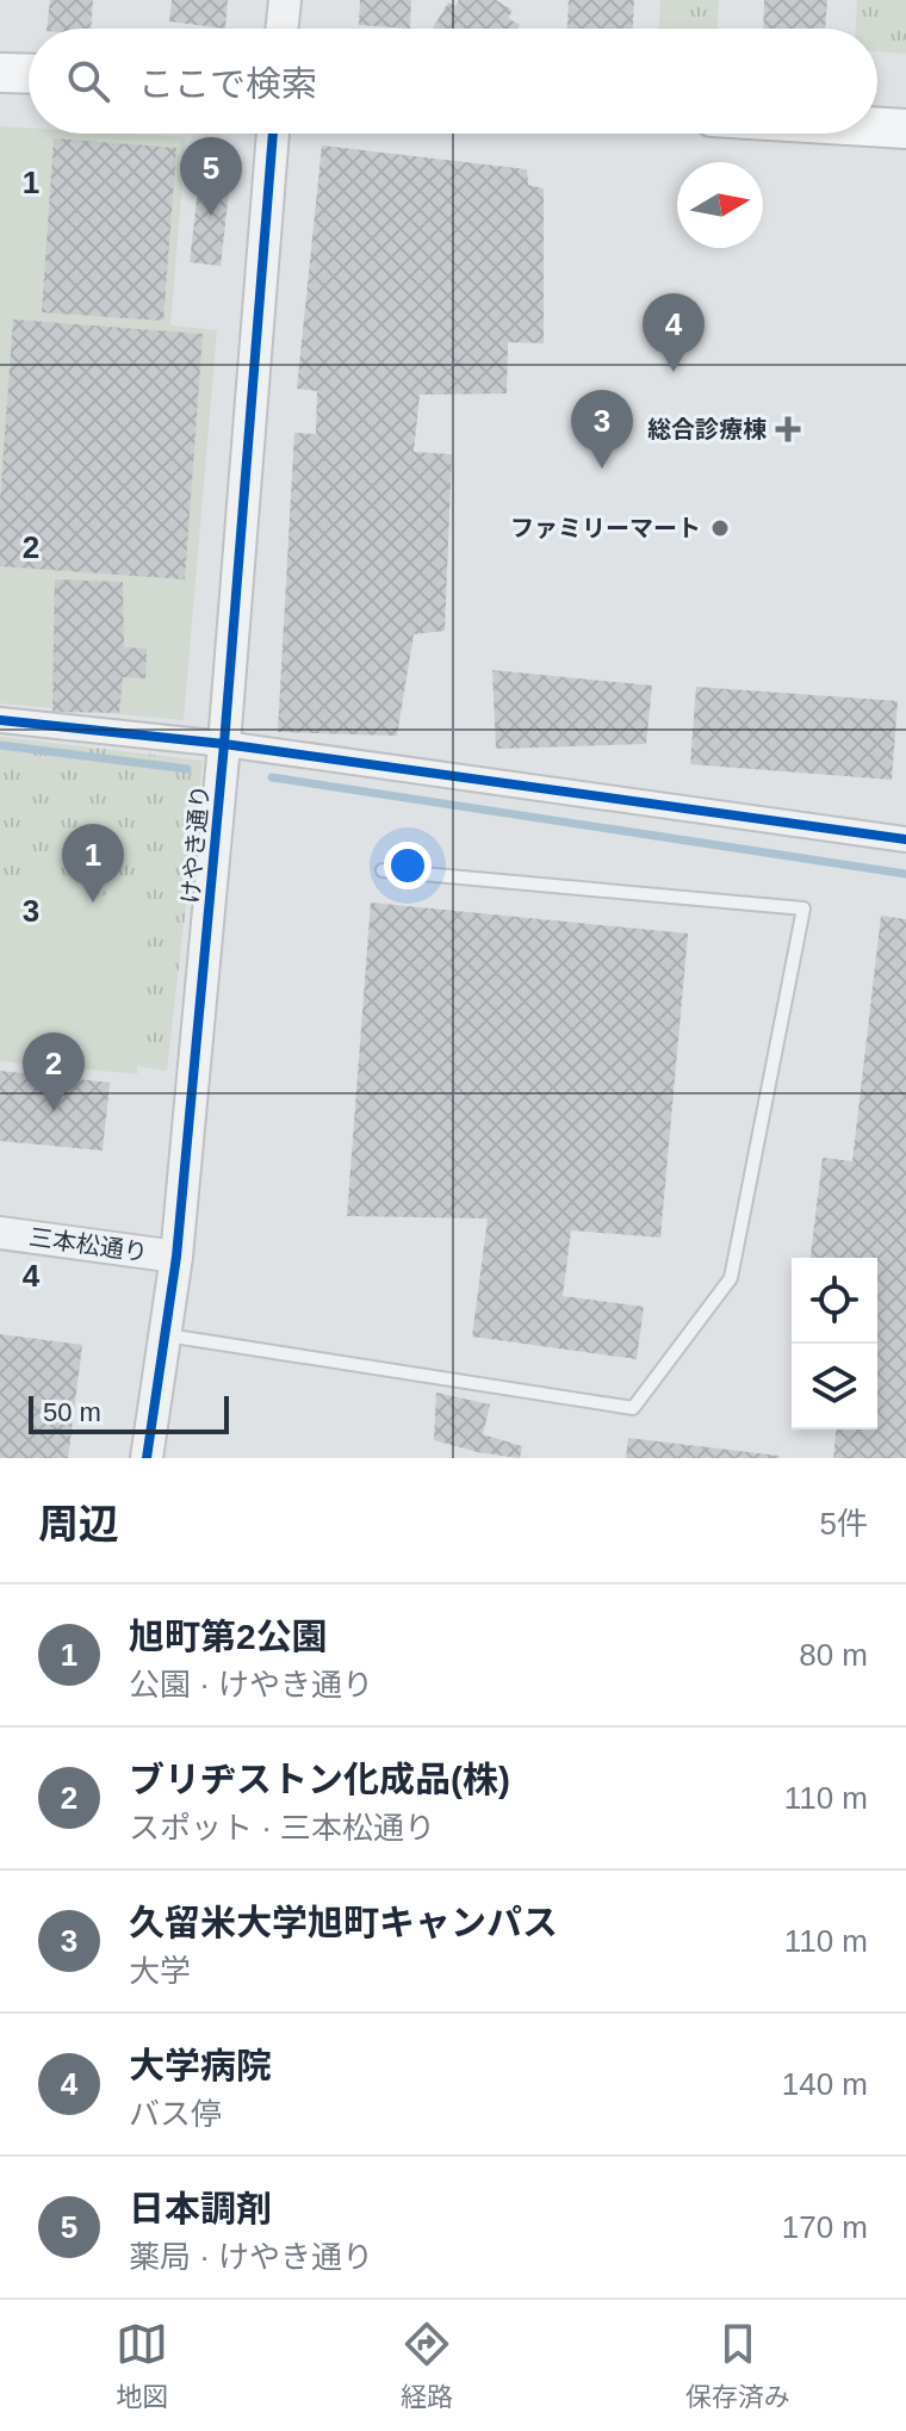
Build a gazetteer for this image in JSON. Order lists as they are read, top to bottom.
{
  "streets": {
    "street": ["けやき通り", "三本松通り"]
  },
  "crossings": [
    ["けやき通り", "三本松通り"]
  ],
  "places": {
    "health": ["総合診療棟"],
    "other": ["ファミリーマート"]
  },
  "scale_bar": "50 m",
  "north": "right",
  "page": {
    "search": "ここで検索",
    "pins": [
      "5",
      "4",
      "3",
      "1",
      "2"
    ],
    "scale": "50 m",
    "heading": ["周辺", "5件"],
    "list": [
      {
        "mark": "1",
        "name": "旭町第2公園",
        "note": "公園 · けやき通り",
        "value": "80 m"
      },
      {
        "mark": "2",
        "name": "ブリヂストン化成品(株)",
        "note": "スポット · 三本松通り",
        "value": "110 m"
      },
      {
        "mark": "3",
        "name": "久留米大学旭町キャンパス",
        "note": "大学",
        "value": "110 m"
      },
      {
        "mark": "4",
        "name": "大学病院",
        "note": "バス停",
        "value": "140 m"
      },
      {
        "mark": "5",
        "name": "日本調剤",
        "note": "薬局 · けやき通り",
        "value": "170 m"
      }
    ],
    "nav": ["地図", "経路", "保存済み"]
  },
  "grid": {
    "rows": [
      "1",
      "2",
      "3",
      "4"
    ]
  }
}
